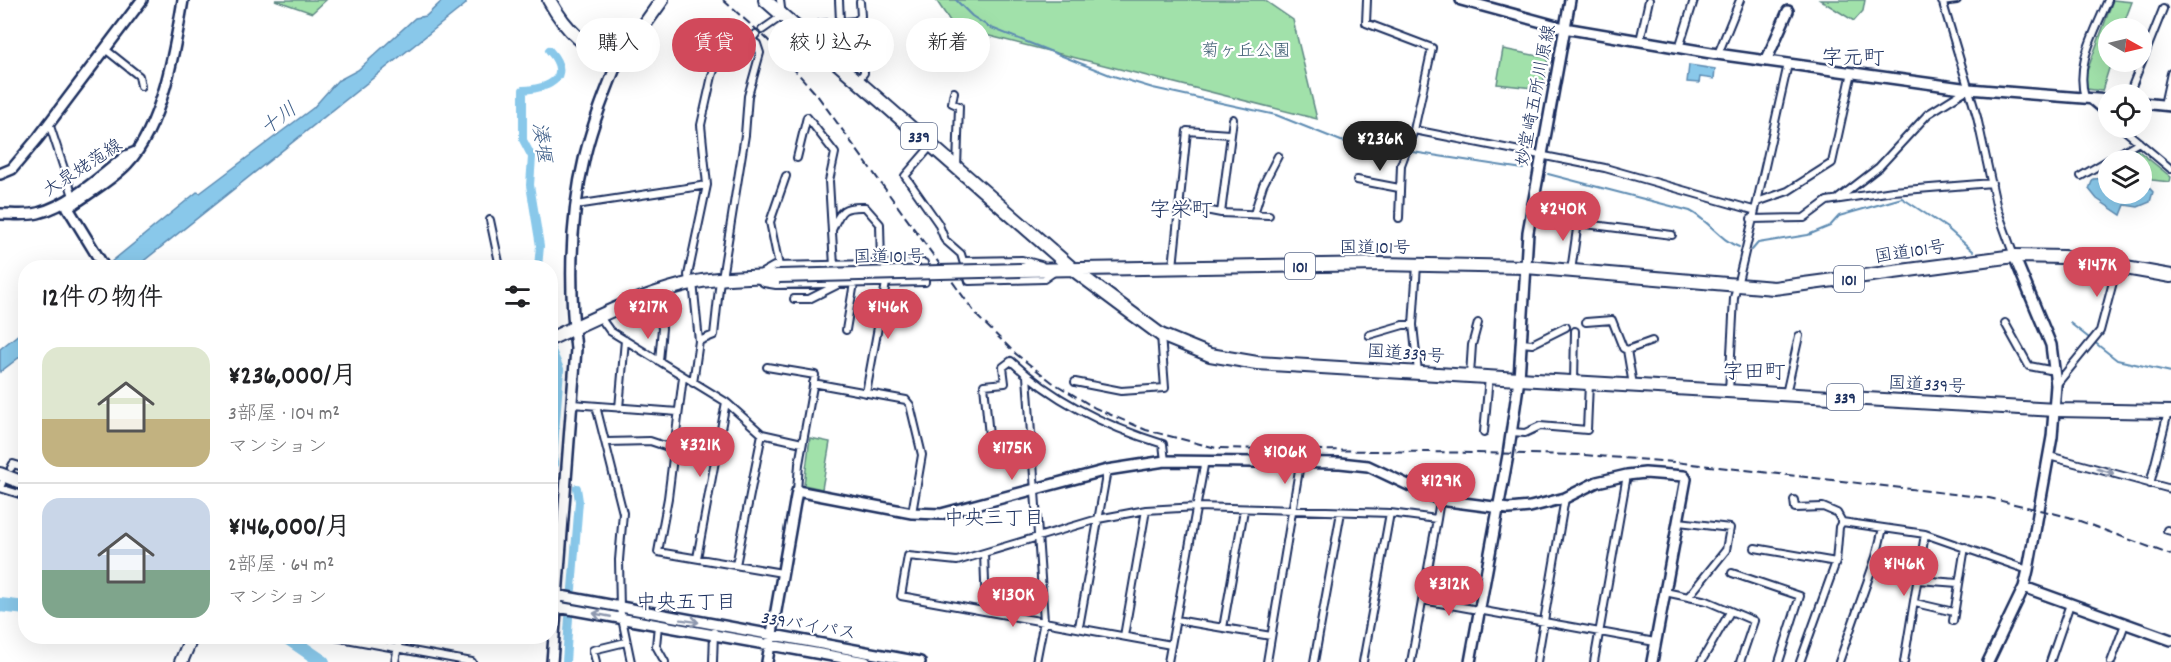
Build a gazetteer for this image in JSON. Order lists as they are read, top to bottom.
{
  "streets": {
    "highway": [
      "339",
      "国道101号",
      "101",
      "国道339号"
    ],
    "street": ["妙堂崎五所川原線", "大泉姥萢線", "339バイパス"]
  },
  "crossings": [
    ["妙堂崎五所川原線", "国道101号"],
    ["妙堂崎五所川原線", "国道339号"],
    ["国道101号", "国道339号"]
  ],
  "districts": [
    "字元町",
    "字栄町",
    "字田町",
    "中央三丁目",
    "中央五丁目"
  ],
  "water": ["十川", "湊堰"],
  "parks": ["菊ヶ丘公園"],
  "north": "right",
  "page": {
    "chip": [
      "購入",
      "賃貸",
      "絞り込み",
      "新着"
    ],
    "price": [
      "¥236K",
      "¥240K",
      "¥147K",
      "¥217K",
      "¥146K",
      "¥321K",
      "¥175K",
      "¥106K",
      "¥129K",
      "¥146K",
      "¥312K",
      "¥130K"
    ],
    "heading": "12件の物件",
    "list": [
      {
        "name": "¥236,000/月",
        "note": "3部屋 · 104 m² · マンション"
      },
      {
        "name": "¥146,000/月",
        "note": "2部屋 · 64 m² · マンション"
      }
    ]
  }
}
